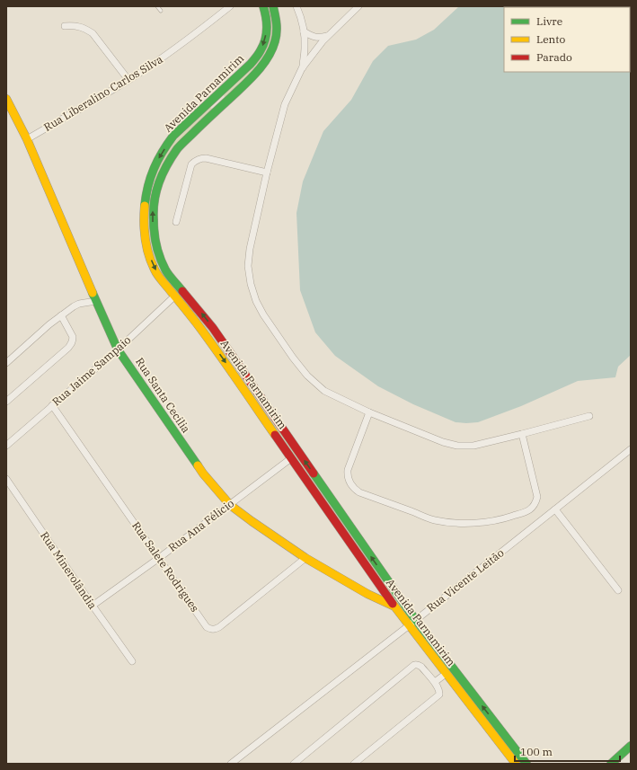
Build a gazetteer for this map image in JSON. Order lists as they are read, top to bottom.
{
  "streets": {
    "main road": ["Avenida Parnamirim", "Rua Santa Cecilia"],
    "street": [
      "Rua Liberalino Carlos Silva",
      "Rua Jaime Sampaio",
      "Rua Ana Félicio",
      "Rua Salete Rodrigues",
      "Rua Minerolândia",
      "Rua Vicente Leitão"
    ]
  },
  "crossings": [
    ["Rua Liberalino Carlos Silva", "Rua Santa Cecilia"],
    ["Avenida Parnamirim", "Rua Jaime Sampaio"],
    ["Avenida Parnamirim", "Rua Santa Cecilia"],
    ["Avenida Parnamirim", "Rua Ana Félicio"],
    ["Avenida Parnamirim", "Rua Vicente Leitão"],
    ["Rua Jaime Sampaio", "Rua Santa Cecilia"],
    ["Rua Jaime Sampaio", "Rua Salete Rodrigues"],
    ["Rua Santa Cecilia", "Rua Ana Félicio"],
    ["Rua Santa Cecilia", "Rua Salete Rodrigues"],
    ["Rua Ana Félicio", "Rua Salete Rodrigues"],
    ["Rua Ana Félicio", "Rua Minerolândia"]
  ],
  "legend": ["Livre", "Lento", "Parado"],
  "scale_bar": "100 m"
}
